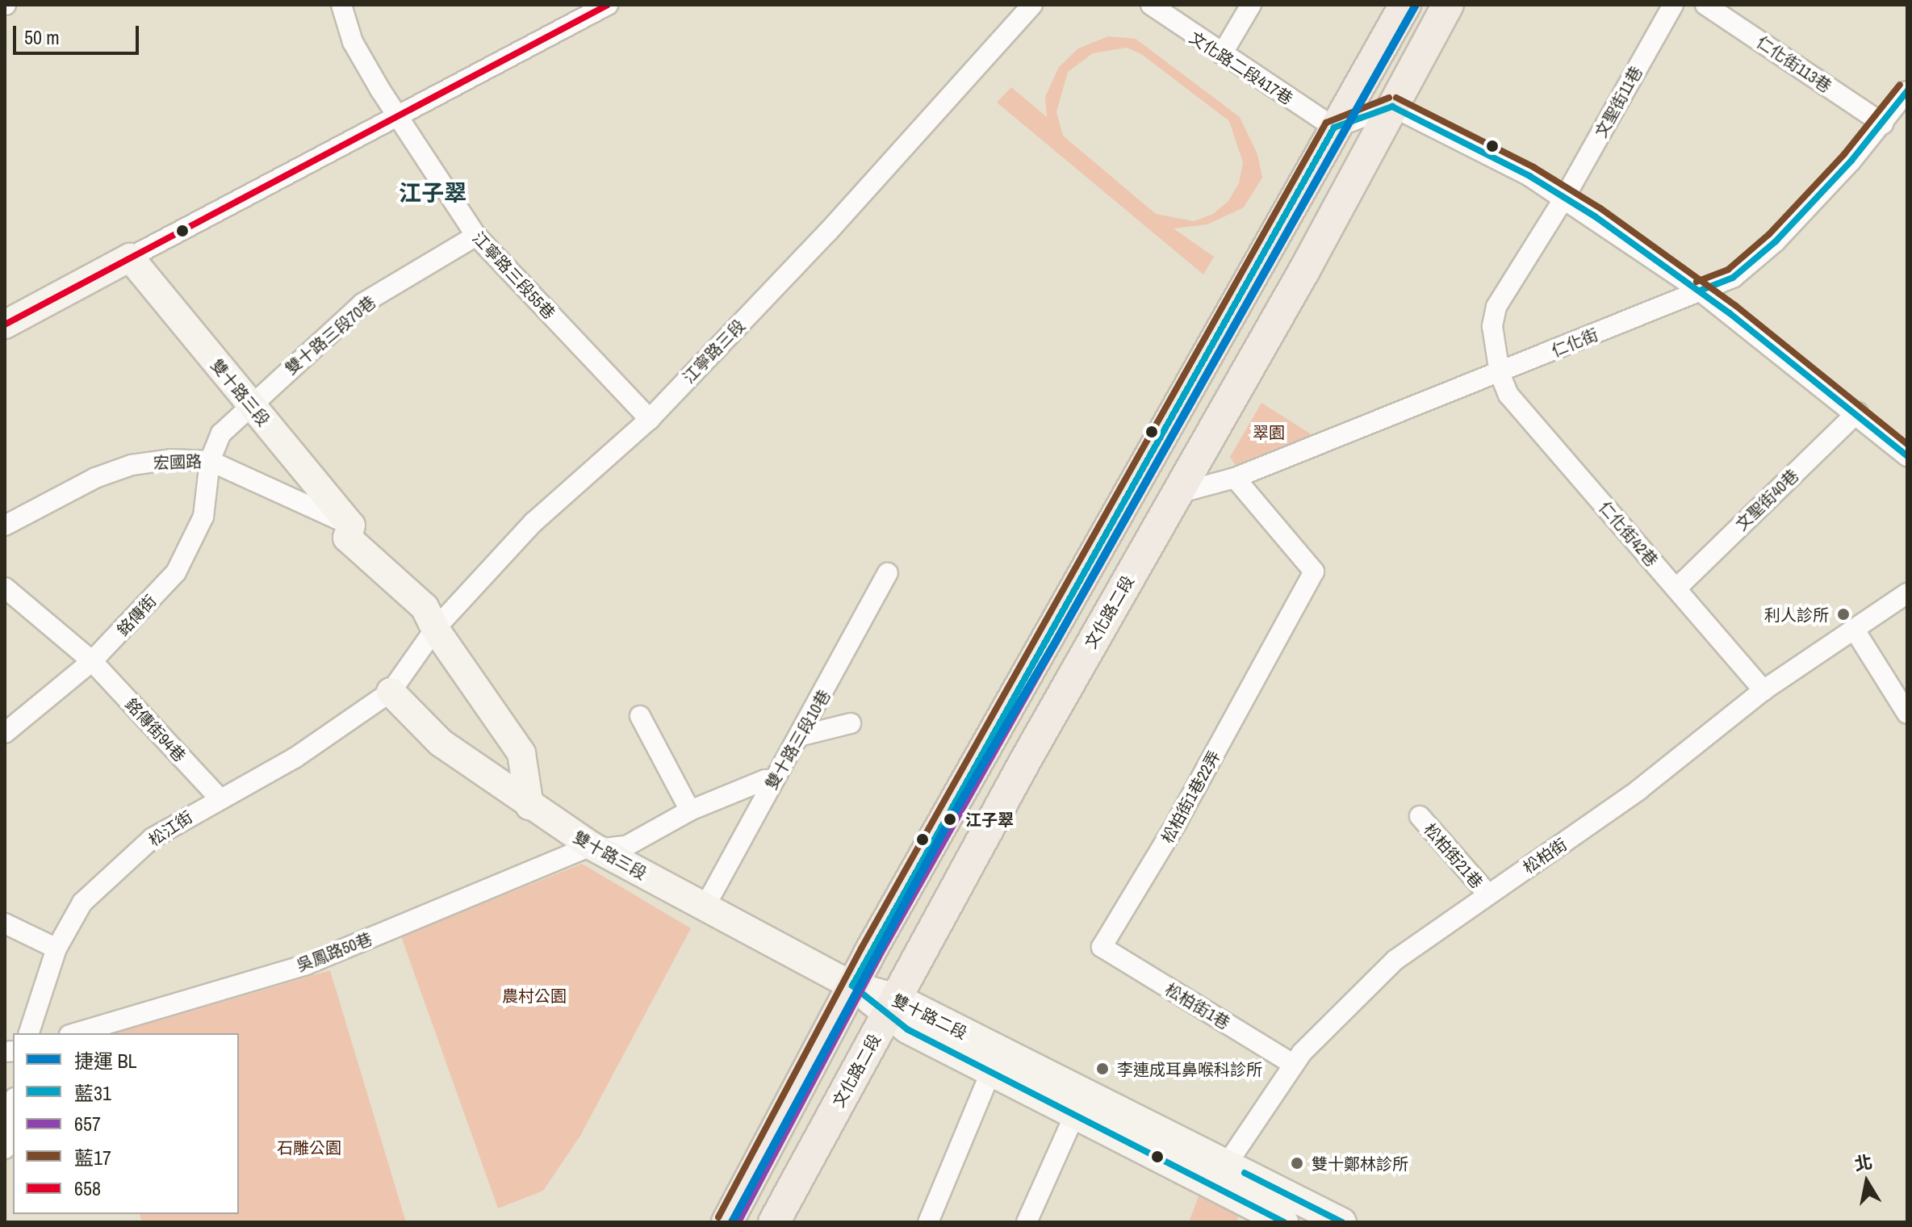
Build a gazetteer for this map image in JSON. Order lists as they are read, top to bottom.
{
  "streets": {
    "main road": ["文化路二段"],
    "street": [
      "仁化街113巷",
      "文化路二段417巷",
      "文聖街11巷",
      "江寧路三段55巷",
      "雙十路三段70巷",
      "仁化街",
      "江寧路三段",
      "雙十路三段",
      "宏國路",
      "文聖街40巷",
      "仁化街42巷",
      "銘傳街",
      "銘傳街94巷",
      "雙十路三段10巷",
      "松柏街1巷22弄",
      "松江街",
      "松柏街21巷",
      "松柏街",
      "吳鳳路50巷",
      "松柏街1巷",
      "雙十路二段"
    ]
  },
  "crossings": [
    ["仁化街113巷", "仁化街"],
    ["文聖街11巷", "仁化街"],
    ["文聖街11巷", "仁化街42巷"],
    ["江寧路三段55巷", "雙十路三段70巷"],
    ["江寧路三段55巷", "江寧路三段"],
    ["雙十路三段70巷", "雙十路三段"],
    ["雙十路三段70巷", "宏國路"],
    ["雙十路三段70巷", "銘傳街"],
    ["仁化街", "仁化街42巷"],
    ["仁化街", "文化路二段"],
    ["仁化街", "松柏街1巷22弄"],
    ["江寧路三段", "雙十路三段"],
    ["江寧路三段", "松江街"],
    ["雙十路三段", "宏國路"],
    ["雙十路三段", "雙十路三段10巷"],
    ["雙十路三段", "松江街"],
    ["雙十路三段", "吳鳳路50巷"],
    ["雙十路三段", "雙十路二段"],
    ["宏國路", "銘傳街"],
    ["文聖街40巷", "仁化街42巷"],
    ["仁化街42巷", "松柏街"],
    ["文化路二段", "雙十路二段"],
    ["銘傳街", "銘傳街94巷"],
    ["銘傳街94巷", "松江街"],
    ["雙十路三段10巷", "吳鳳路50巷"],
    ["松柏街1巷22弄", "松柏街1巷"],
    ["松柏街21巷", "松柏街"],
    ["松柏街", "松柏街1巷"],
    ["松柏街", "雙十路二段"]
  ],
  "districts": ["江子翠"],
  "parks": ["翠園", "農村公園", "石雕公園"],
  "places": [
    "利人診所",
    "江子翠",
    "李連成耳鼻喉科診所",
    "雙十鄭林診所"
  ],
  "lines": [
    "metro line BL",
    "transit line 658",
    "transit line 657",
    "transit line 藍17",
    "transit line 藍31"
  ],
  "legend": [
    "捷運 BL",
    "藍31",
    "657",
    "藍17",
    "658"
  ],
  "scale_bar": "50 m",
  "north": "top"
}
